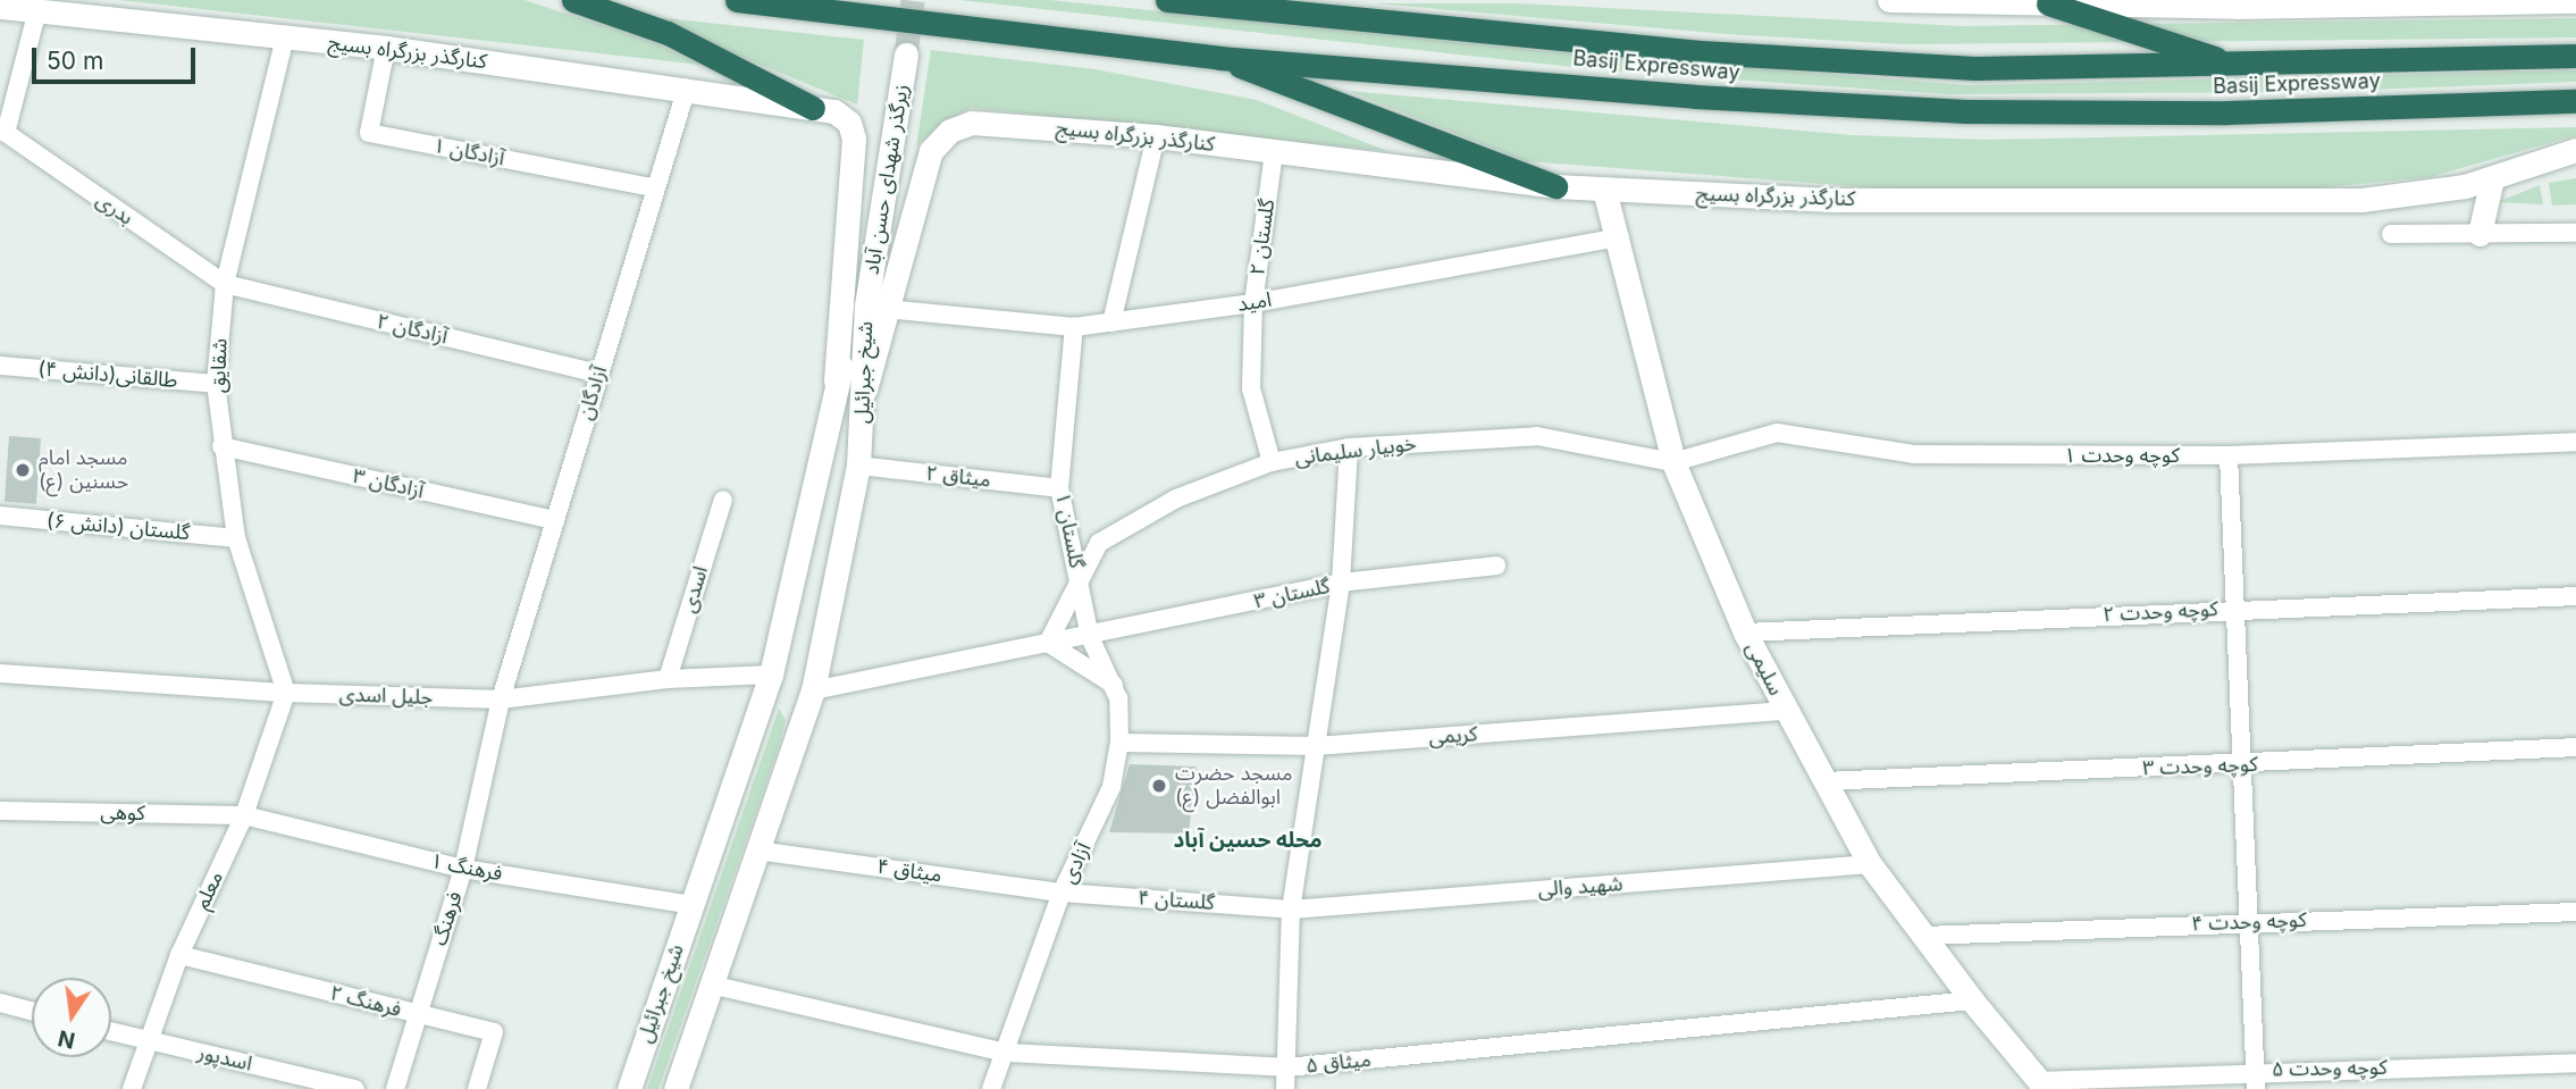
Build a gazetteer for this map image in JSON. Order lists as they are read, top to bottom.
{
  "streets": {
    "highway": ["Basij Expressway"],
    "street": [
      "کنارگذر بزرگراه بسیج",
      "آزادگان ۱",
      "زیرگذر شهدای حسن آباد",
      "بدری",
      "گلستان ۲",
      "امید",
      "آزادگان ۲",
      "شقایق",
      "شیخ جبرائیل",
      "طالقانی(دانش ۴)",
      "آزادگان",
      "خوبیار سلیمانی",
      "کوچه وحدت ۱",
      "میثاق ۲",
      "آزادگان ۳",
      "گلستان (دانش ۶)",
      "گلستان ۱",
      "اسدی",
      "گلستان ۳",
      "کوچه وحدت ۲",
      "سلیمی",
      "جلیل اسدی",
      "کریمی",
      "کوچه وحدت ۳",
      "کوهی",
      "آزادی",
      "فرهنگ ۱",
      "میثاق ۴",
      "شهید والی",
      "معلم",
      "گلستان ۴",
      "فرهنگ",
      "کوچه وحدت ۴",
      "فرهنگ ۲",
      "اسدپور",
      "میثاق ۵",
      "کوچه وحدت ۵"
    ]
  },
  "crossings": [
    ["کنارگذر بزرگراه بسیج", "آزادگان ۱"],
    ["کنارگذر بزرگراه بسیج", "زیرگذر شهدای حسن آباد"],
    ["کنارگذر بزرگراه بسیج", "بدری"],
    ["کنارگذر بزرگراه بسیج", "گلستان ۲"],
    ["کنارگذر بزرگراه بسیج", "امید"],
    ["کنارگذر بزرگراه بسیج", "شقایق"],
    ["کنارگذر بزرگراه بسیج", "شیخ جبرائیل"],
    ["کنارگذر بزرگراه بسیج", "آزادگان"],
    ["کنارگذر بزرگراه بسیج", "سلیمی"],
    ["آزادگان ۱", "آزادگان"],
    ["زیرگذر شهدای حسن آباد", "امید"],
    ["زیرگذر شهدای حسن آباد", "شیخ جبرائیل"],
    ["بدری", "آزادگان ۲"],
    ["بدری", "شقایق"],
    ["گلستان ۲", "امید"],
    ["گلستان ۲", "خوبیار سلیمانی"],
    ["امید", "شیخ جبرائیل"],
    ["امید", "گلستان ۱"],
    ["امید", "سلیمی"],
    ["آزادگان ۲", "شقایق"],
    ["آزادگان ۲", "آزادگان"],
    ["شقایق", "طالقانی(دانش ۴)"],
    ["شقایق", "آزادگان ۳"],
    ["شقایق", "گلستان (دانش ۶)"],
    ["شقایق", "جلیل اسدی"],
    ["شقایق", "معلم"],
    ["شیخ جبرائیل", "میثاق ۲"],
    ["شیخ جبرائیل", "جلیل اسدی"],
    ["شیخ جبرائیل", "فرهنگ ۱"],
    ["شیخ جبرائیل", "میثاق ۴"],
    ["شیخ جبرائیل", "میثاق ۵"],
    ["آزادگان", "آزادگان ۳"],
    ["آزادگان", "جلیل اسدی"],
    ["آزادگان", "فرهنگ"],
    ["خوبیار سلیمانی", "کوچه وحدت ۱"],
    ["خوبیار سلیمانی", "گلستان ۱"],
    ["خوبیار سلیمانی", "سلیمی"],
    ["کوچه وحدت ۱", "سلیمی"],
    ["میثاق ۲", "گلستان ۱"],
    ["گلستان ۱", "گلستان ۳"],
    ["گلستان ۱", "آزادی"],
    ["اسدی", "جلیل اسدی"],
    ["گلستان ۳", "آزادی"],
    ["کوچه وحدت ۲", "سلیمی"],
    ["سلیمی", "کریمی"],
    ["سلیمی", "کوچه وحدت ۳"],
    ["سلیمی", "شهید والی"],
    ["سلیمی", "کوچه وحدت ۴"],
    ["سلیمی", "میثاق ۵"],
    ["سلیمی", "کوچه وحدت ۵"],
    ["جلیل اسدی", "معلم"],
    ["جلیل اسدی", "فرهنگ"],
    ["کریمی", "آزادی"],
    ["کوهی", "فرهنگ ۱"],
    ["کوهی", "معلم"],
    ["آزادی", "میثاق ۴"],
    ["آزادی", "گلستان ۴"],
    ["آزادی", "میثاق ۵"],
    ["فرهنگ ۱", "معلم"],
    ["فرهنگ ۱", "فرهنگ"],
    ["میثاق ۴", "گلستان ۴"],
    ["شهید والی", "گلستان ۴"],
    ["معلم", "فرهنگ ۲"],
    ["معلم", "اسدپور"],
    ["فرهنگ", "فرهنگ ۲"]
  ],
  "districts": ["محله حسین آباد"],
  "places": ["مسجد امام حسنین (ع)", "مسجد حضرت ابوالفضل (ع)"],
  "scale_bar": "50 m",
  "north": "bottom"
}
